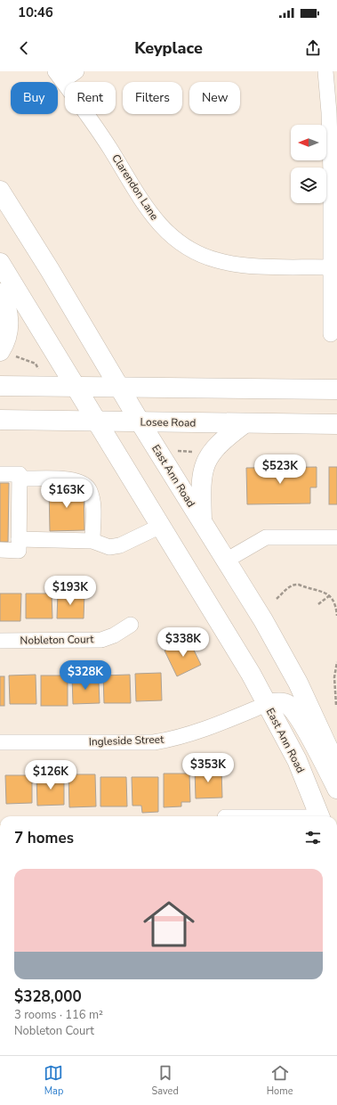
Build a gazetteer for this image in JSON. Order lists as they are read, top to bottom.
{
  "streets": {
    "main road": ["Losee Road", "East Ann Road"],
    "street": ["Clarendon Lane", "Nobleton Court", "Ingleside Street"]
  },
  "crossings": [
    ["Losee Road", "East Ann Road"],
    ["East Ann Road", "Ingleside Street"]
  ],
  "north": "left",
  "page": {
    "status": "10:46",
    "header": "Keyplace",
    "chip": [
      "Buy",
      "Rent",
      "Filters",
      "New"
    ],
    "price": [
      "$523K",
      "$163K",
      "$193K",
      "$338K",
      "$328K",
      "$353K",
      "$126K"
    ],
    "heading": "7 homes",
    "list": [
      {
        "name": "$328,000",
        "note": "3 rooms · 116 m² · Nobleton Court"
      }
    ],
    "tabs": ["Map", "Saved", "Home"]
  }
}
